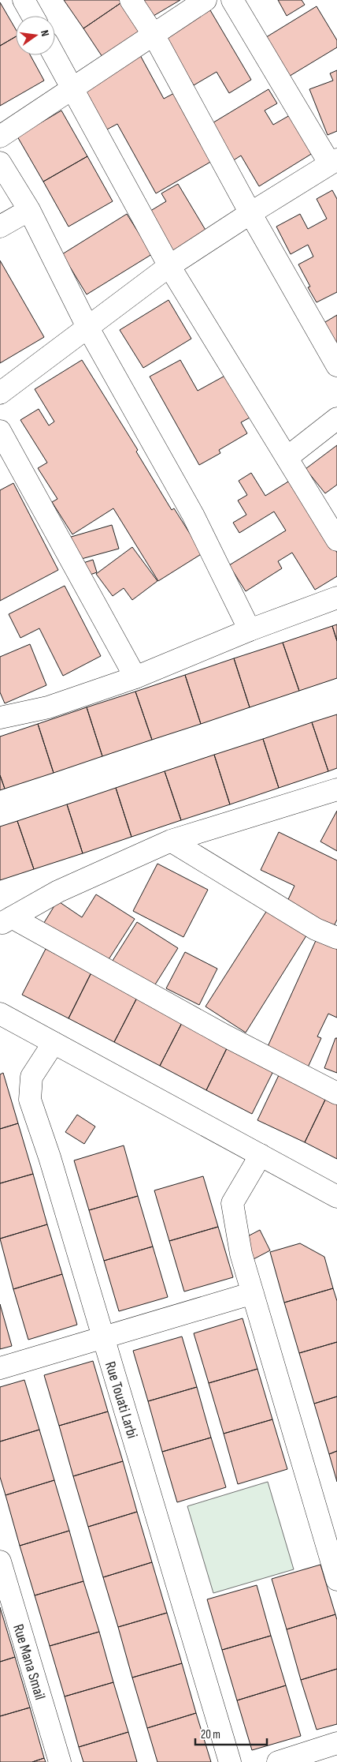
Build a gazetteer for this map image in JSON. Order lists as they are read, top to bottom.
{
  "streets": {
    "street": ["Rue Touati Larbi", "Rue Mana Smail"]
  },
  "scale_bar": "20 m",
  "north": "right"
}
